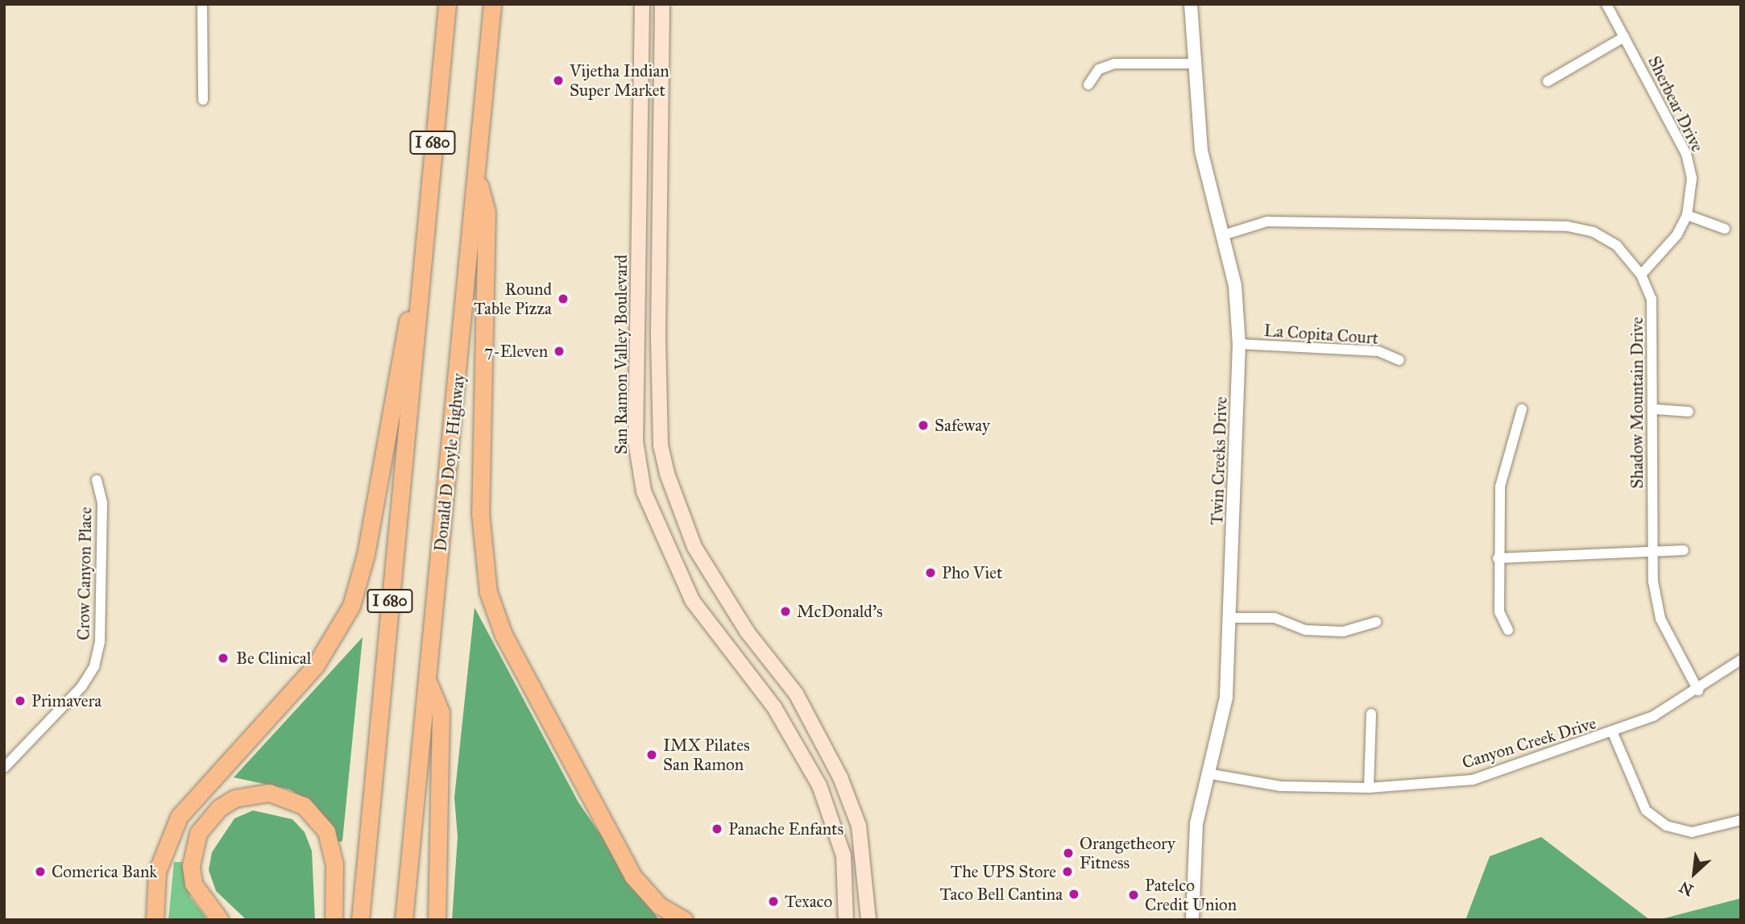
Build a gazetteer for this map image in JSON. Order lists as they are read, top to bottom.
{
  "streets": {
    "highway": ["I 680", "Donald D Doyle Highway"],
    "main road": ["San Ramon Valley Boulevard"],
    "street": [
      "Sherbear Drive",
      "La Copita Court",
      "Shadow Mountain Drive",
      "Twin Creeks Drive",
      "Crow Canyon Place",
      "Canyon Creek Drive"
    ]
  },
  "crossings": [
    ["Sherbear Drive", "Shadow Mountain Drive"],
    ["La Copita Court", "Twin Creeks Drive"],
    ["Shadow Mountain Drive", "Twin Creeks Drive"],
    ["Shadow Mountain Drive", "Canyon Creek Drive"],
    ["Twin Creeks Drive", "Canyon Creek Drive"]
  ],
  "places": [
    "Vijetha Indian Super Market",
    "Round Table Pizza",
    "7-Eleven",
    "Safeway",
    "Pho Viet",
    "McDonald's",
    "Be Clinical",
    "Primavera",
    "IMX Pilates San Ramon",
    "Panache Enfants",
    "Orangetheory Fitness",
    "Comerica Bank",
    "The UPS Store",
    "Taco Bell Cantina",
    "Patelco Credit Union",
    "Texaco"
  ],
  "north": "bottom left"
}
